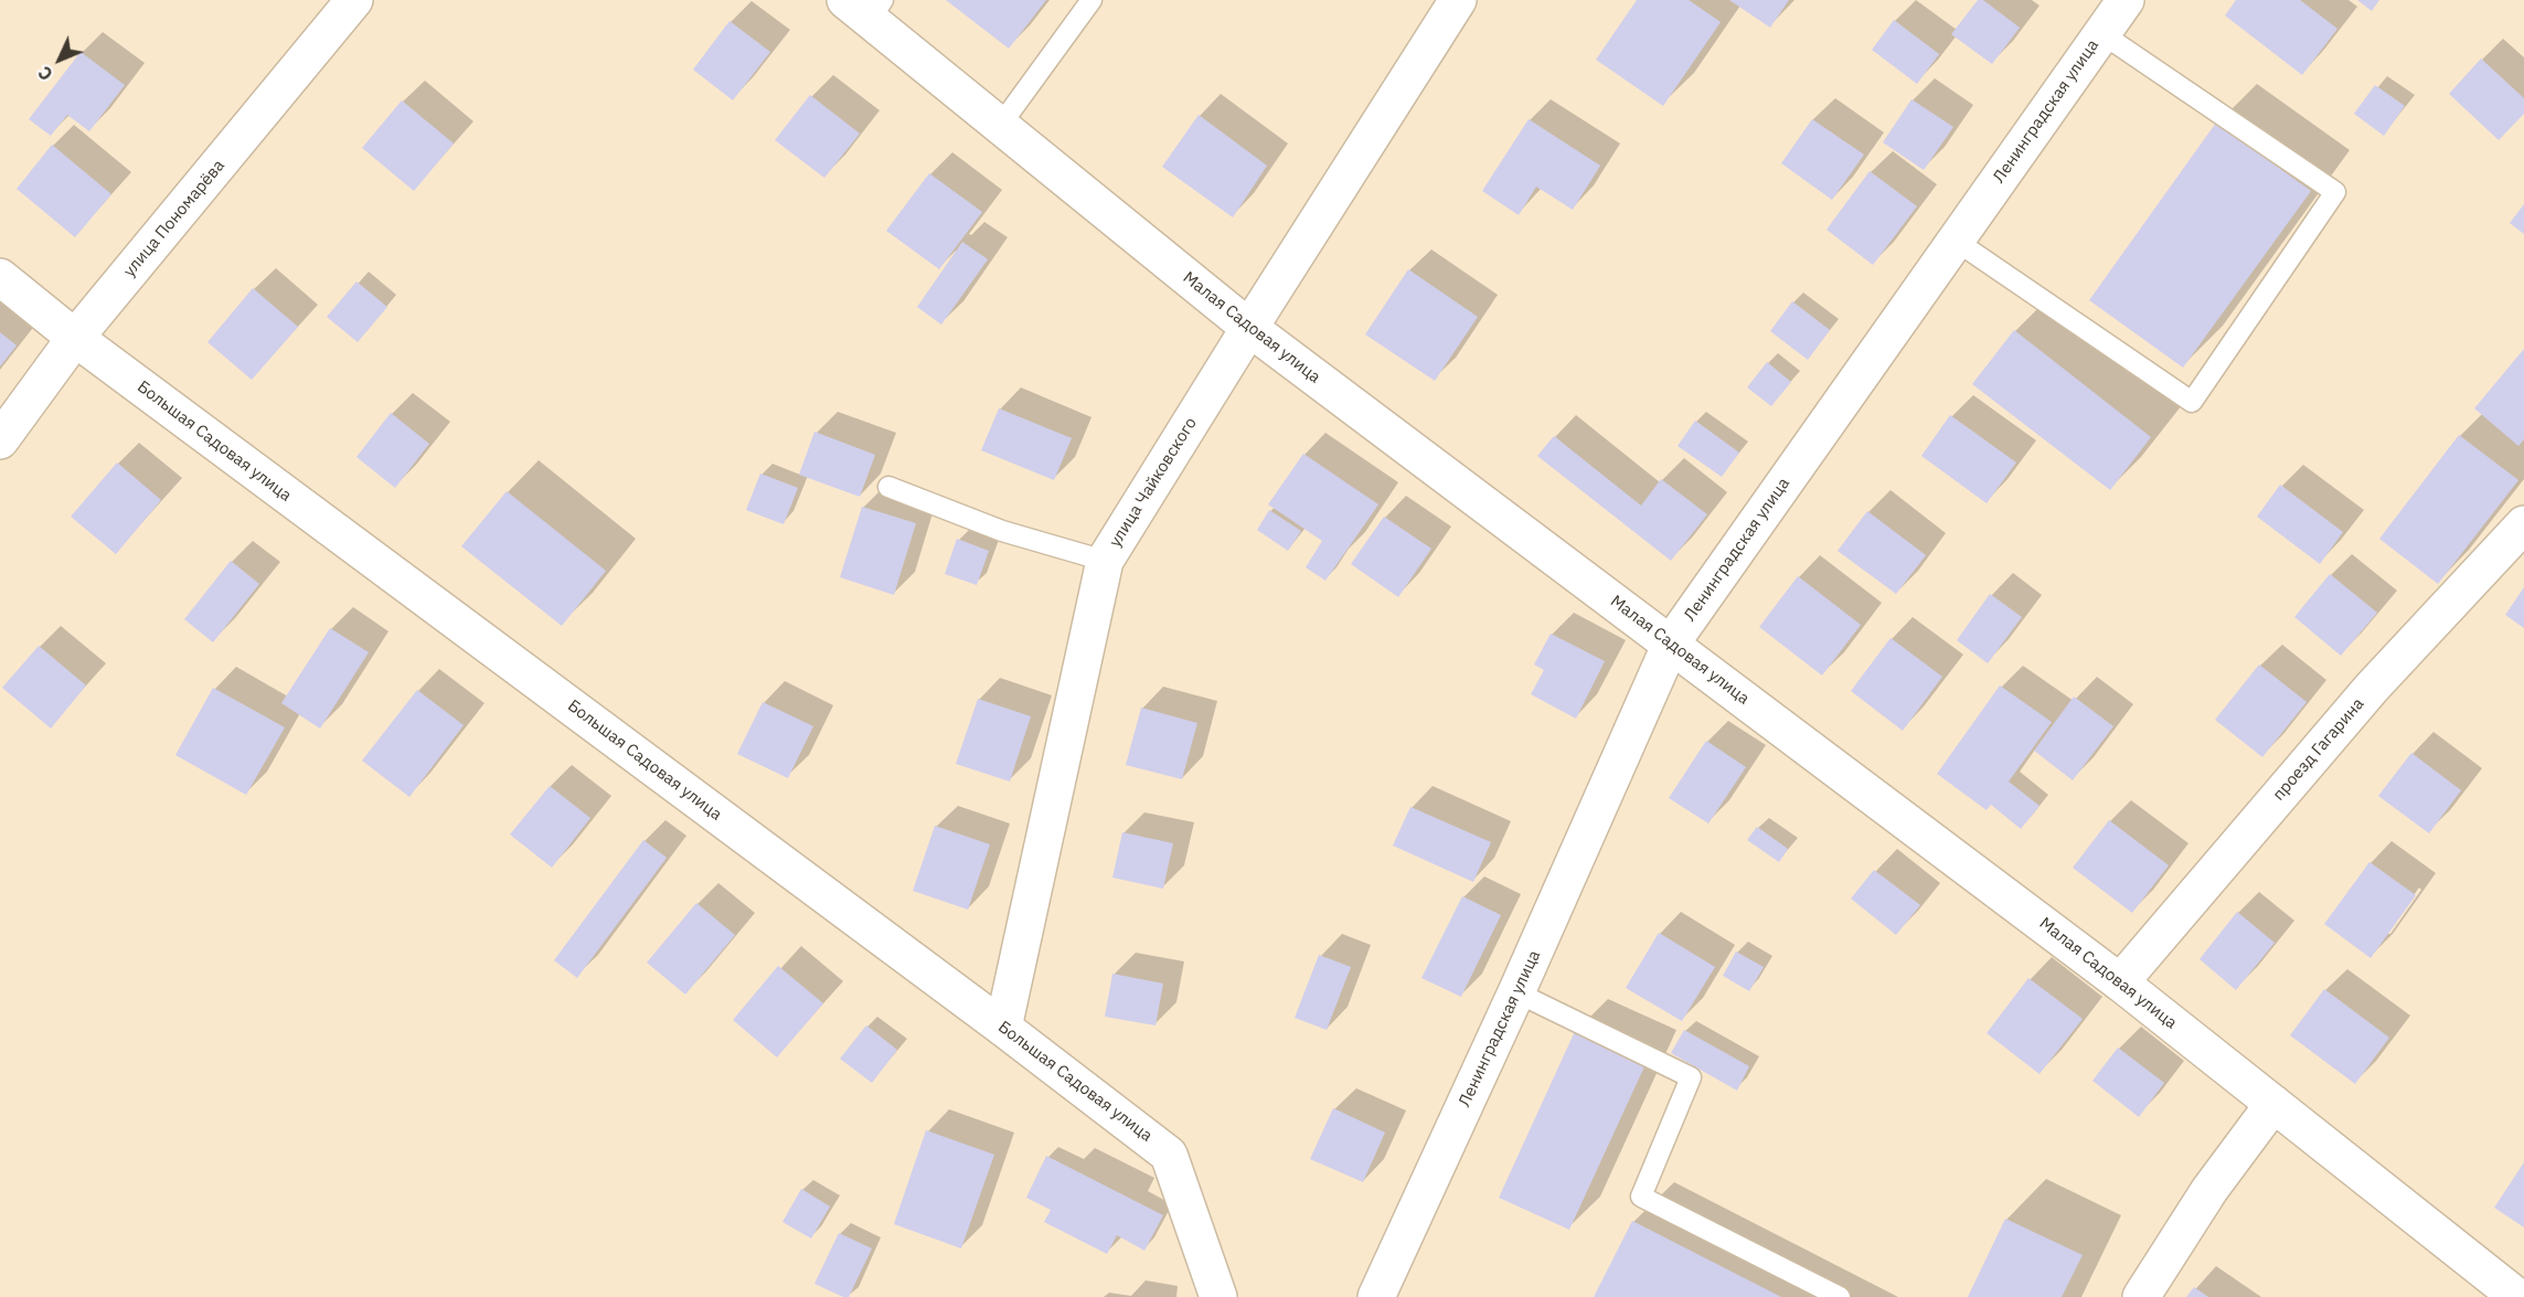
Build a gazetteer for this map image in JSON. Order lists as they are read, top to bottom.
{
  "streets": {
    "street": [
      "Ленинградская улица",
      "улица Пономарёва",
      "Малая Садовая улица",
      "Большая Садовая улица",
      "улица Чайковского",
      "проезд Гагарина"
    ]
  },
  "crossings": [
    ["Ленинградская улица", "Малая Садовая улица"],
    ["улица Пономарёва", "Большая Садовая улица"],
    ["Малая Садовая улица", "улица Чайковского"],
    ["Малая Садовая улица", "проезд Гагарина"],
    ["Большая Садовая улица", "улица Чайковского"]
  ],
  "north": "bottom left"
}
